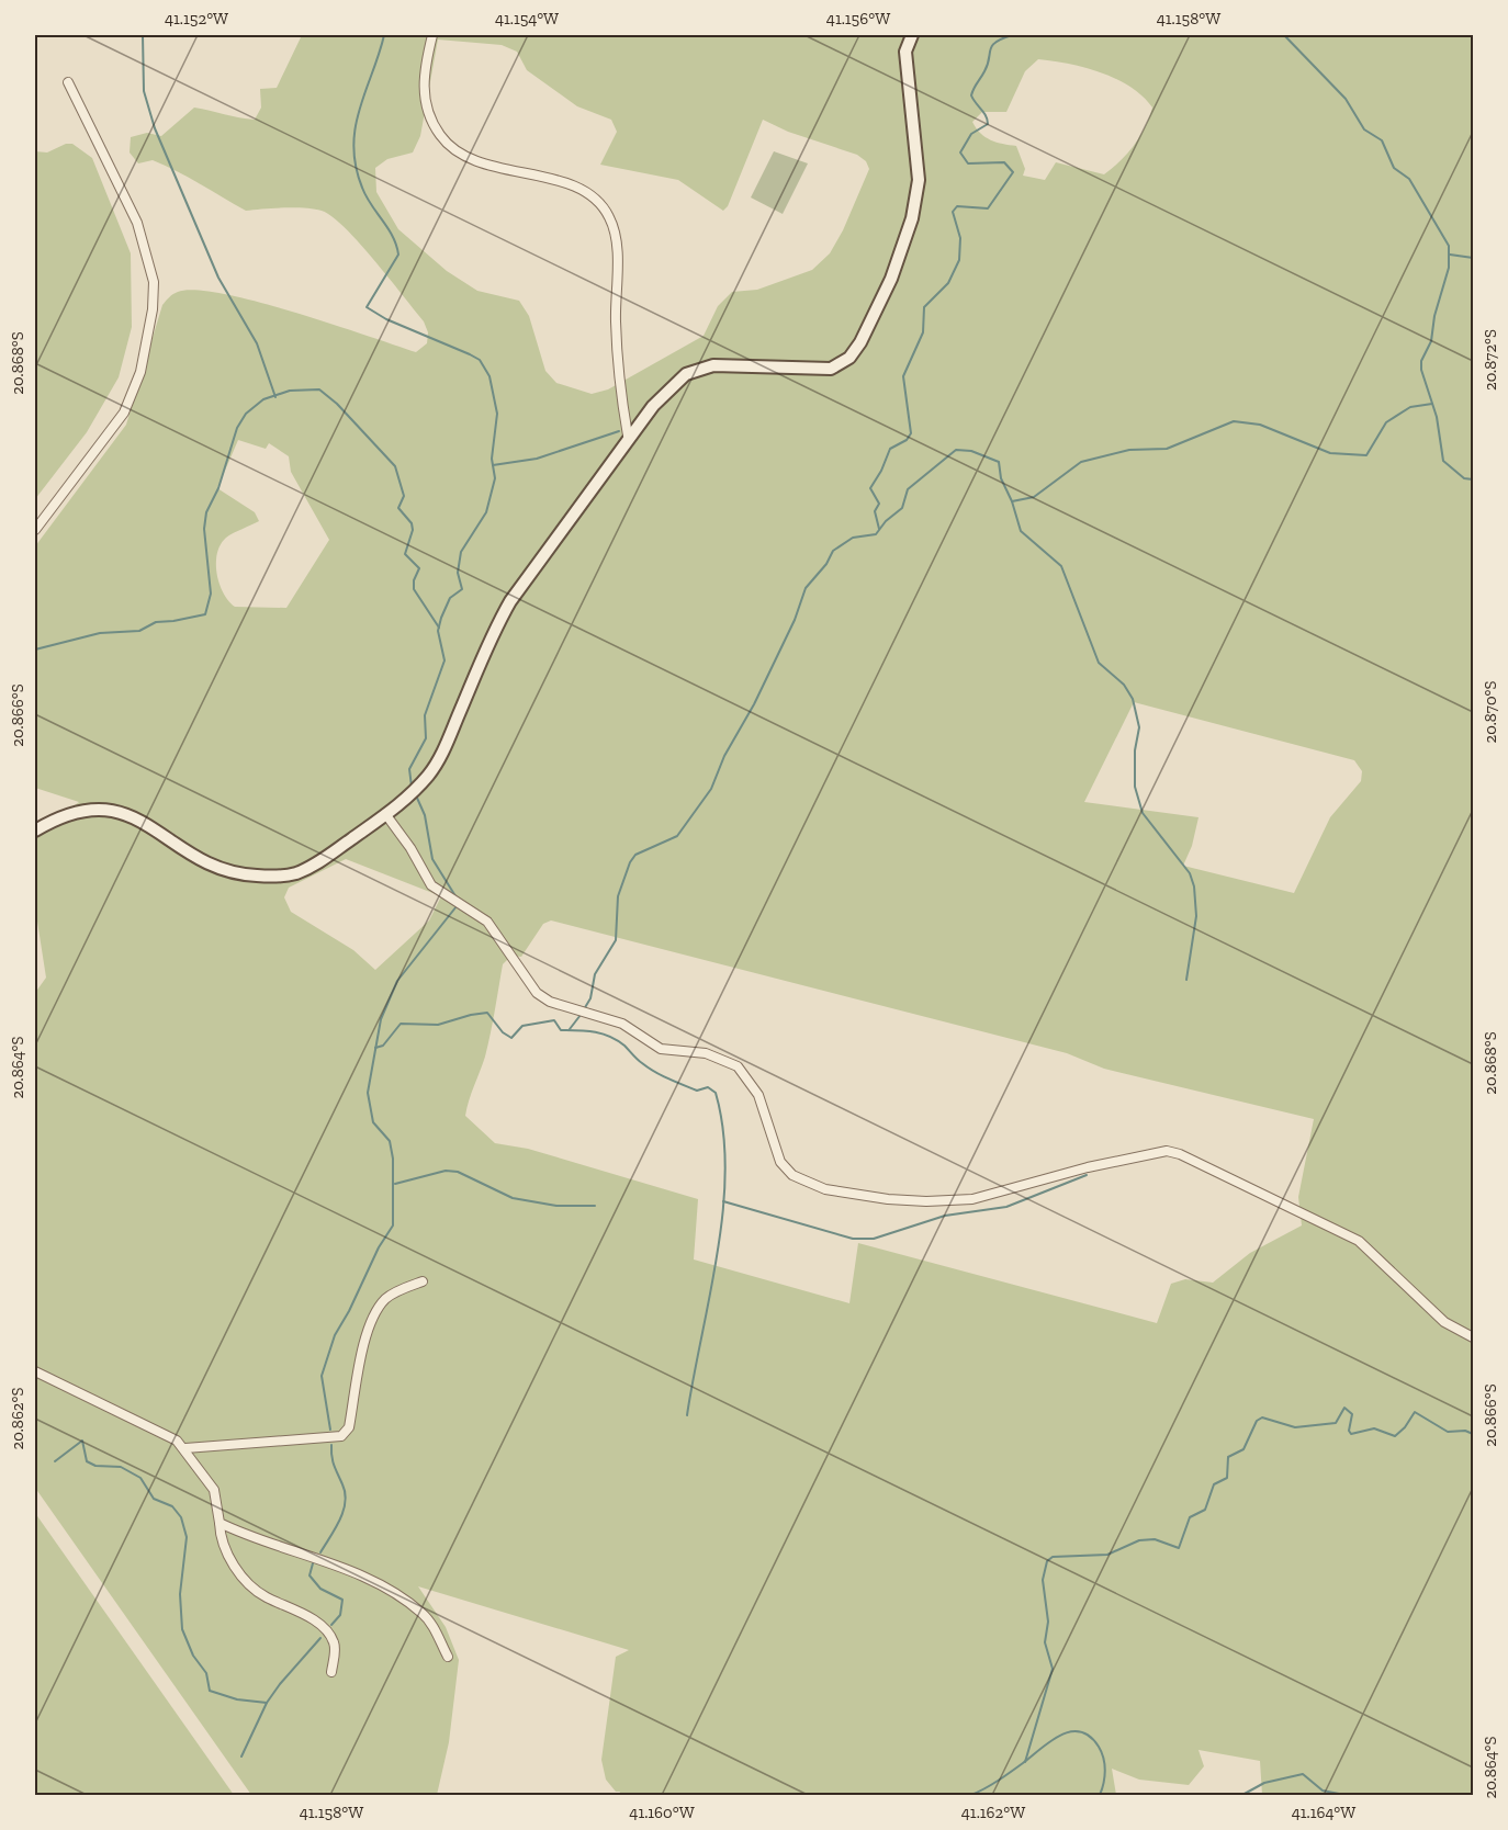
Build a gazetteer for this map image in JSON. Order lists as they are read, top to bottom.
{
  "coordinates": [
    "41.152°W",
    "41.154°W",
    "41.156°W",
    "41.158°W",
    "20.872°S",
    "20.868°S",
    "20.870°S",
    "20.866°S",
    "20.864°S",
    "20.862°S",
    "41.160°W",
    "41.162°W",
    "41.164°W"
  ]
}
